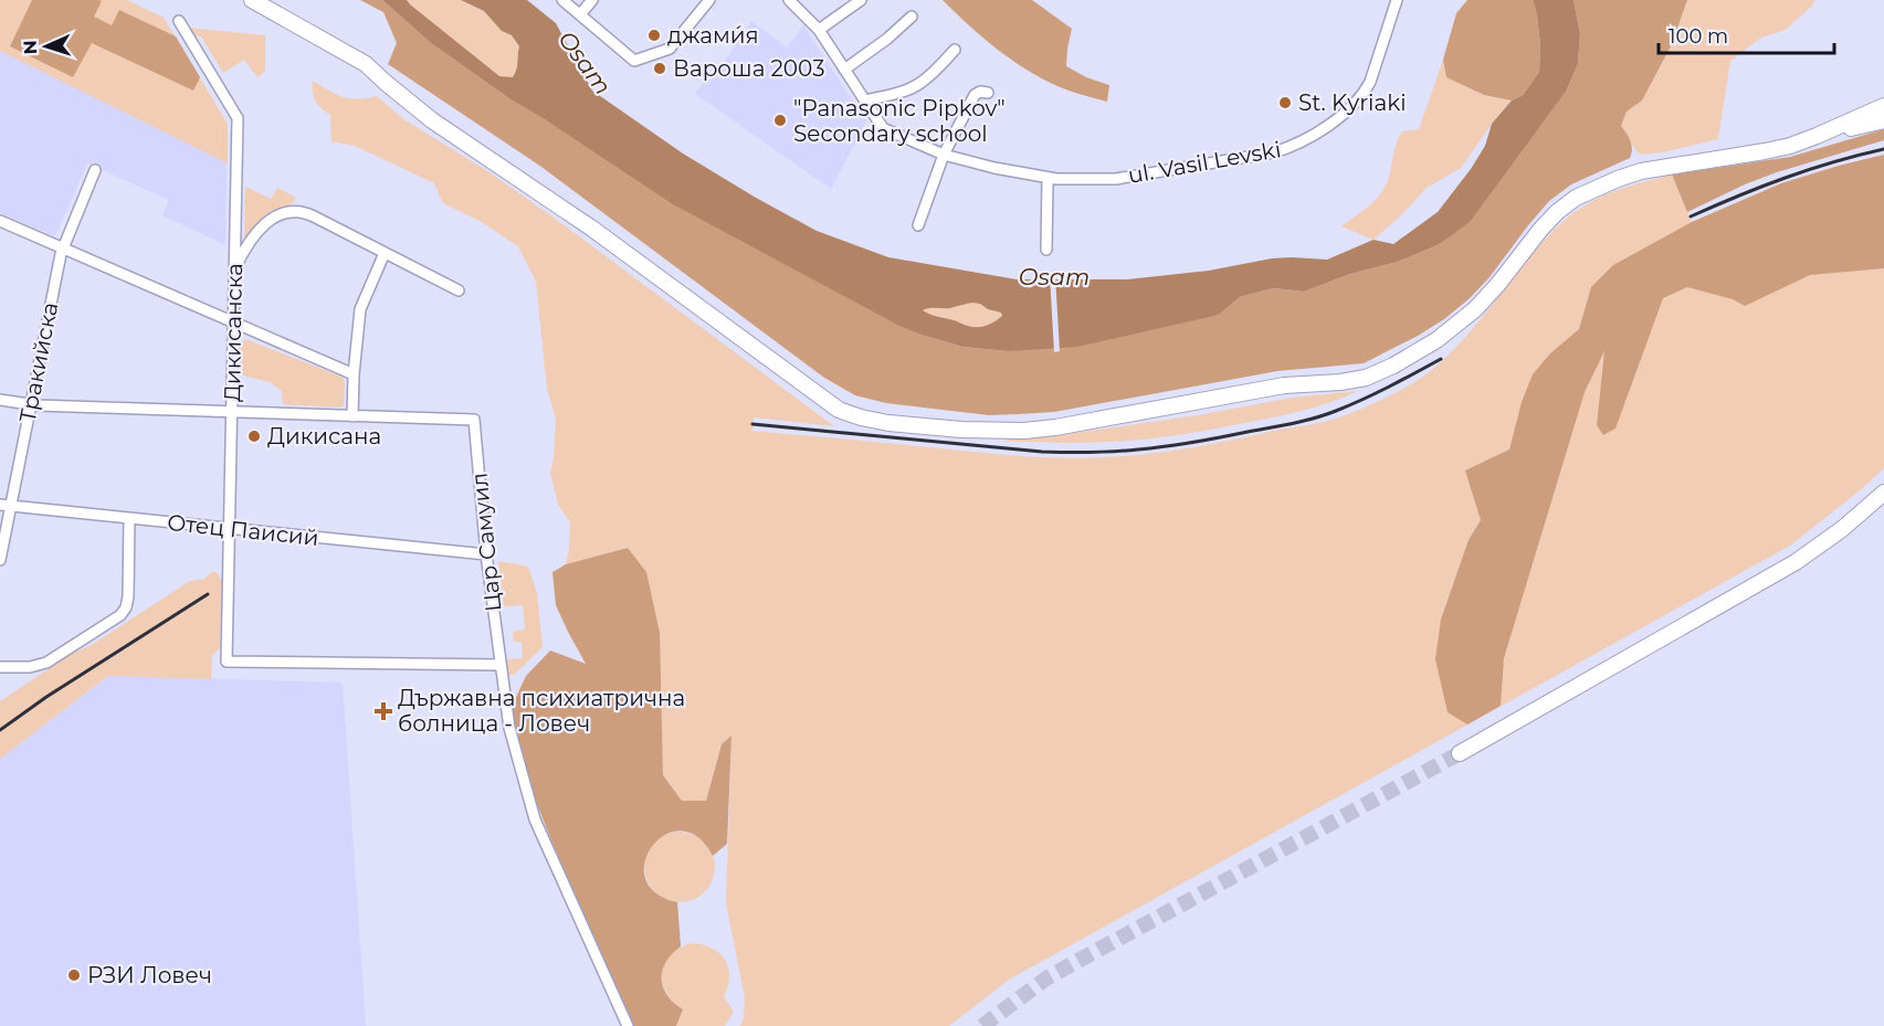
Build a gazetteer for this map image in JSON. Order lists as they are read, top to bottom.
{
  "streets": {
    "street": [
      "ul. Vasil Levski",
      "Дикисанска",
      "Тракийска",
      "Отец Паисий",
      "Цар Самуил"
    ]
  },
  "crossings": [
    ["Дикисанска", "Отец Паисий"],
    ["Дикисанска", "Цар Самуил"],
    ["Тракийска", "Отец Паисий"],
    ["Отец Паисий", "Цар Самуил"]
  ],
  "water": ["Osam"],
  "places": {
    "other": [
      "джами́я",
      "Вароша 2003",
      "St. Kyriaki",
      "\"Panasonic Pipkov\" Secondary school",
      "Дикисана",
      "РЗИ Ловеч"
    ],
    "health": ["Държавна психиатрична болница - Ловеч"]
  },
  "scale_bar": "100 m",
  "north": "left"
}
